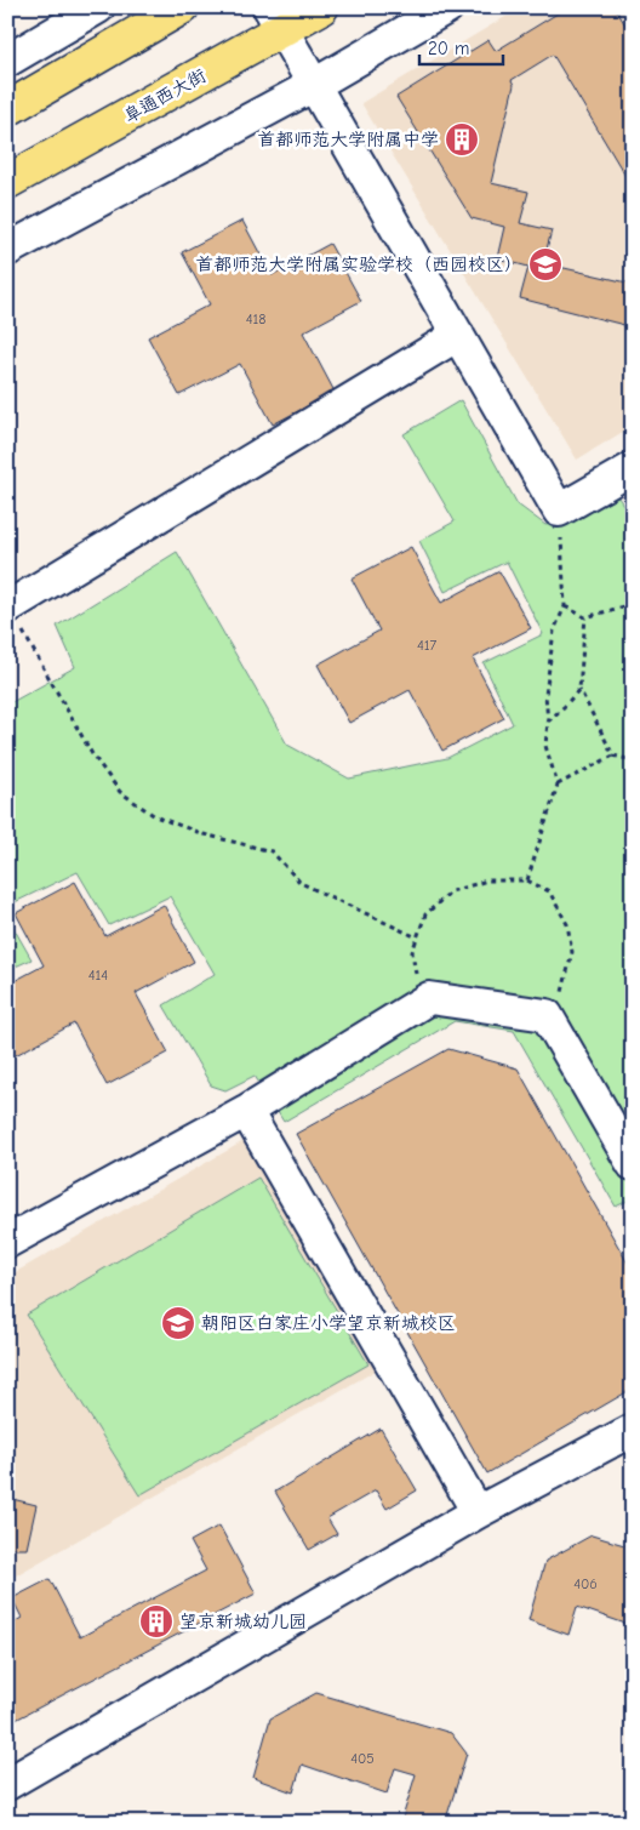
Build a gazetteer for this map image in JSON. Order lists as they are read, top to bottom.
{
  "streets": {
    "main road": ["阜通西大街"]
  },
  "places": {
    "building": ["首都师范大学附属中学", "望京新城幼儿园"],
    "school or university": ["首都师范大学附属实验学校（西园校区）", "朝阳区白家庄小学望京新城校区"]
  },
  "house_numbers": [
    "418",
    "417",
    "414",
    "406",
    "405"
  ],
  "scale_bar": "20 m"
}
